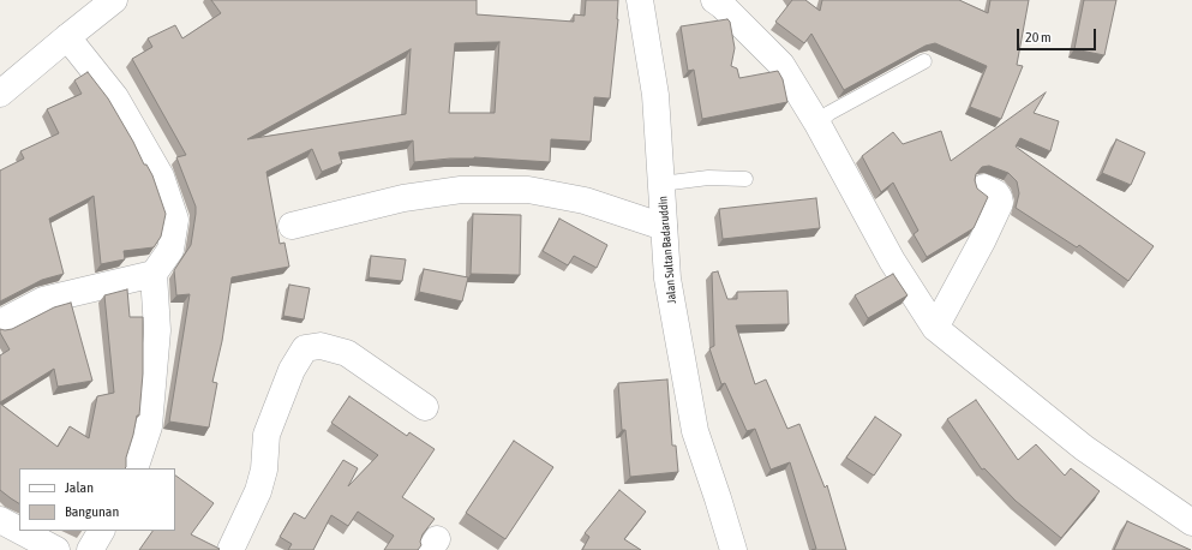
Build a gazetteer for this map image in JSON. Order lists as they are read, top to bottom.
{
  "streets": {
    "street": ["Jalan Sultan Badaruddin"]
  },
  "legend": ["Jalan", "Bangunan"],
  "scale_bar": "20 m"
}
